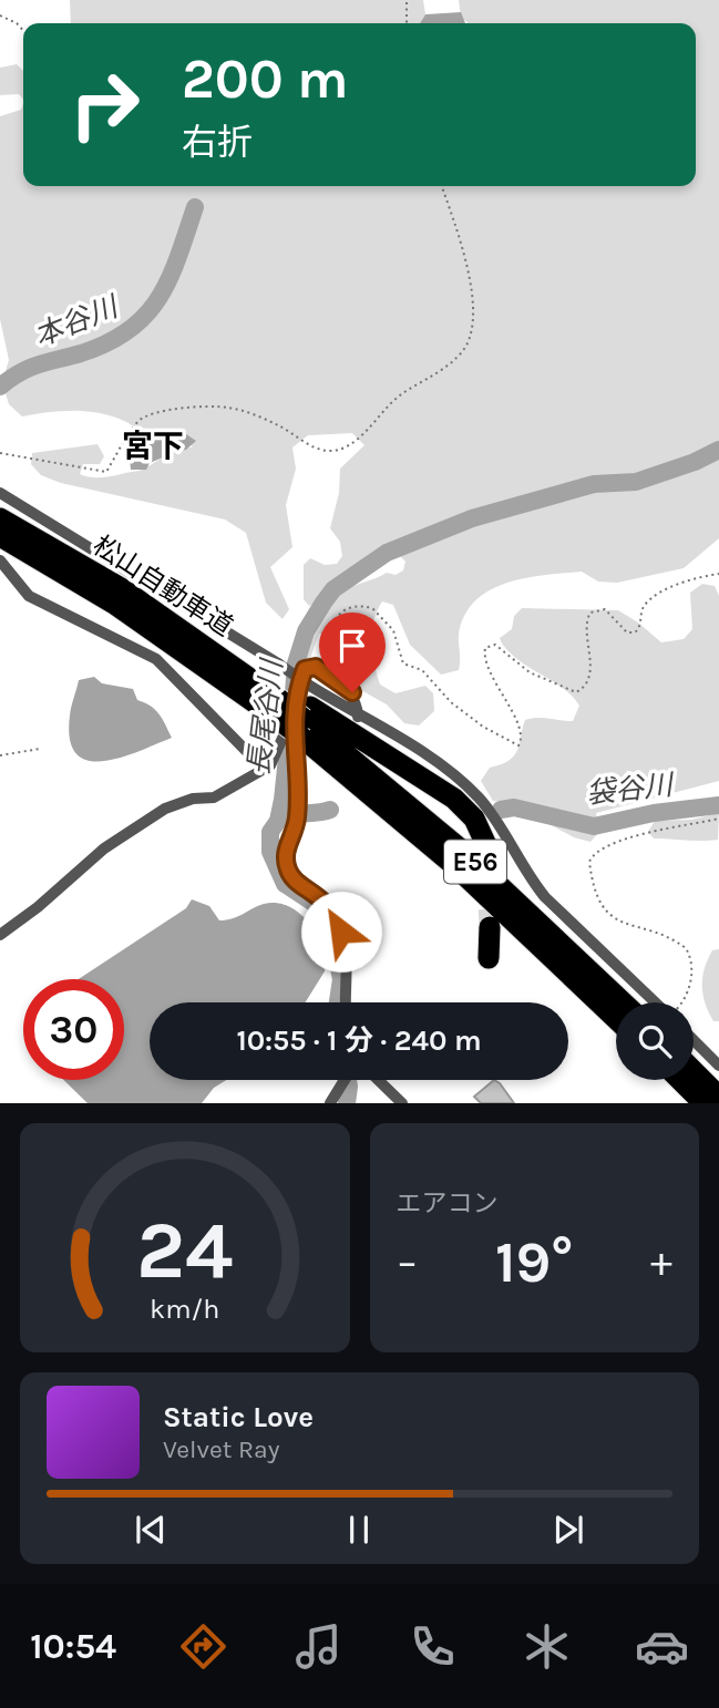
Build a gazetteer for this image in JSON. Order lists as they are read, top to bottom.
{
  "streets": {
    "highway": ["松山自動車道", "E56"]
  },
  "districts": ["宮下"],
  "water": ["本谷川", "長尾谷川", "袋谷川"],
  "page": {
    "turn": ["200 m", "右折"],
    "limit": "30",
    "trip": "10:55 · 1 分 · 240 m",
    "tile": "エアコン",
    "heat": ["−", "19°", "+"],
    "song": ["Static Love", "Velvet Ray"],
    "tabs": "10:54",
    "gauge": ["24", "km/h"]
  }
}
